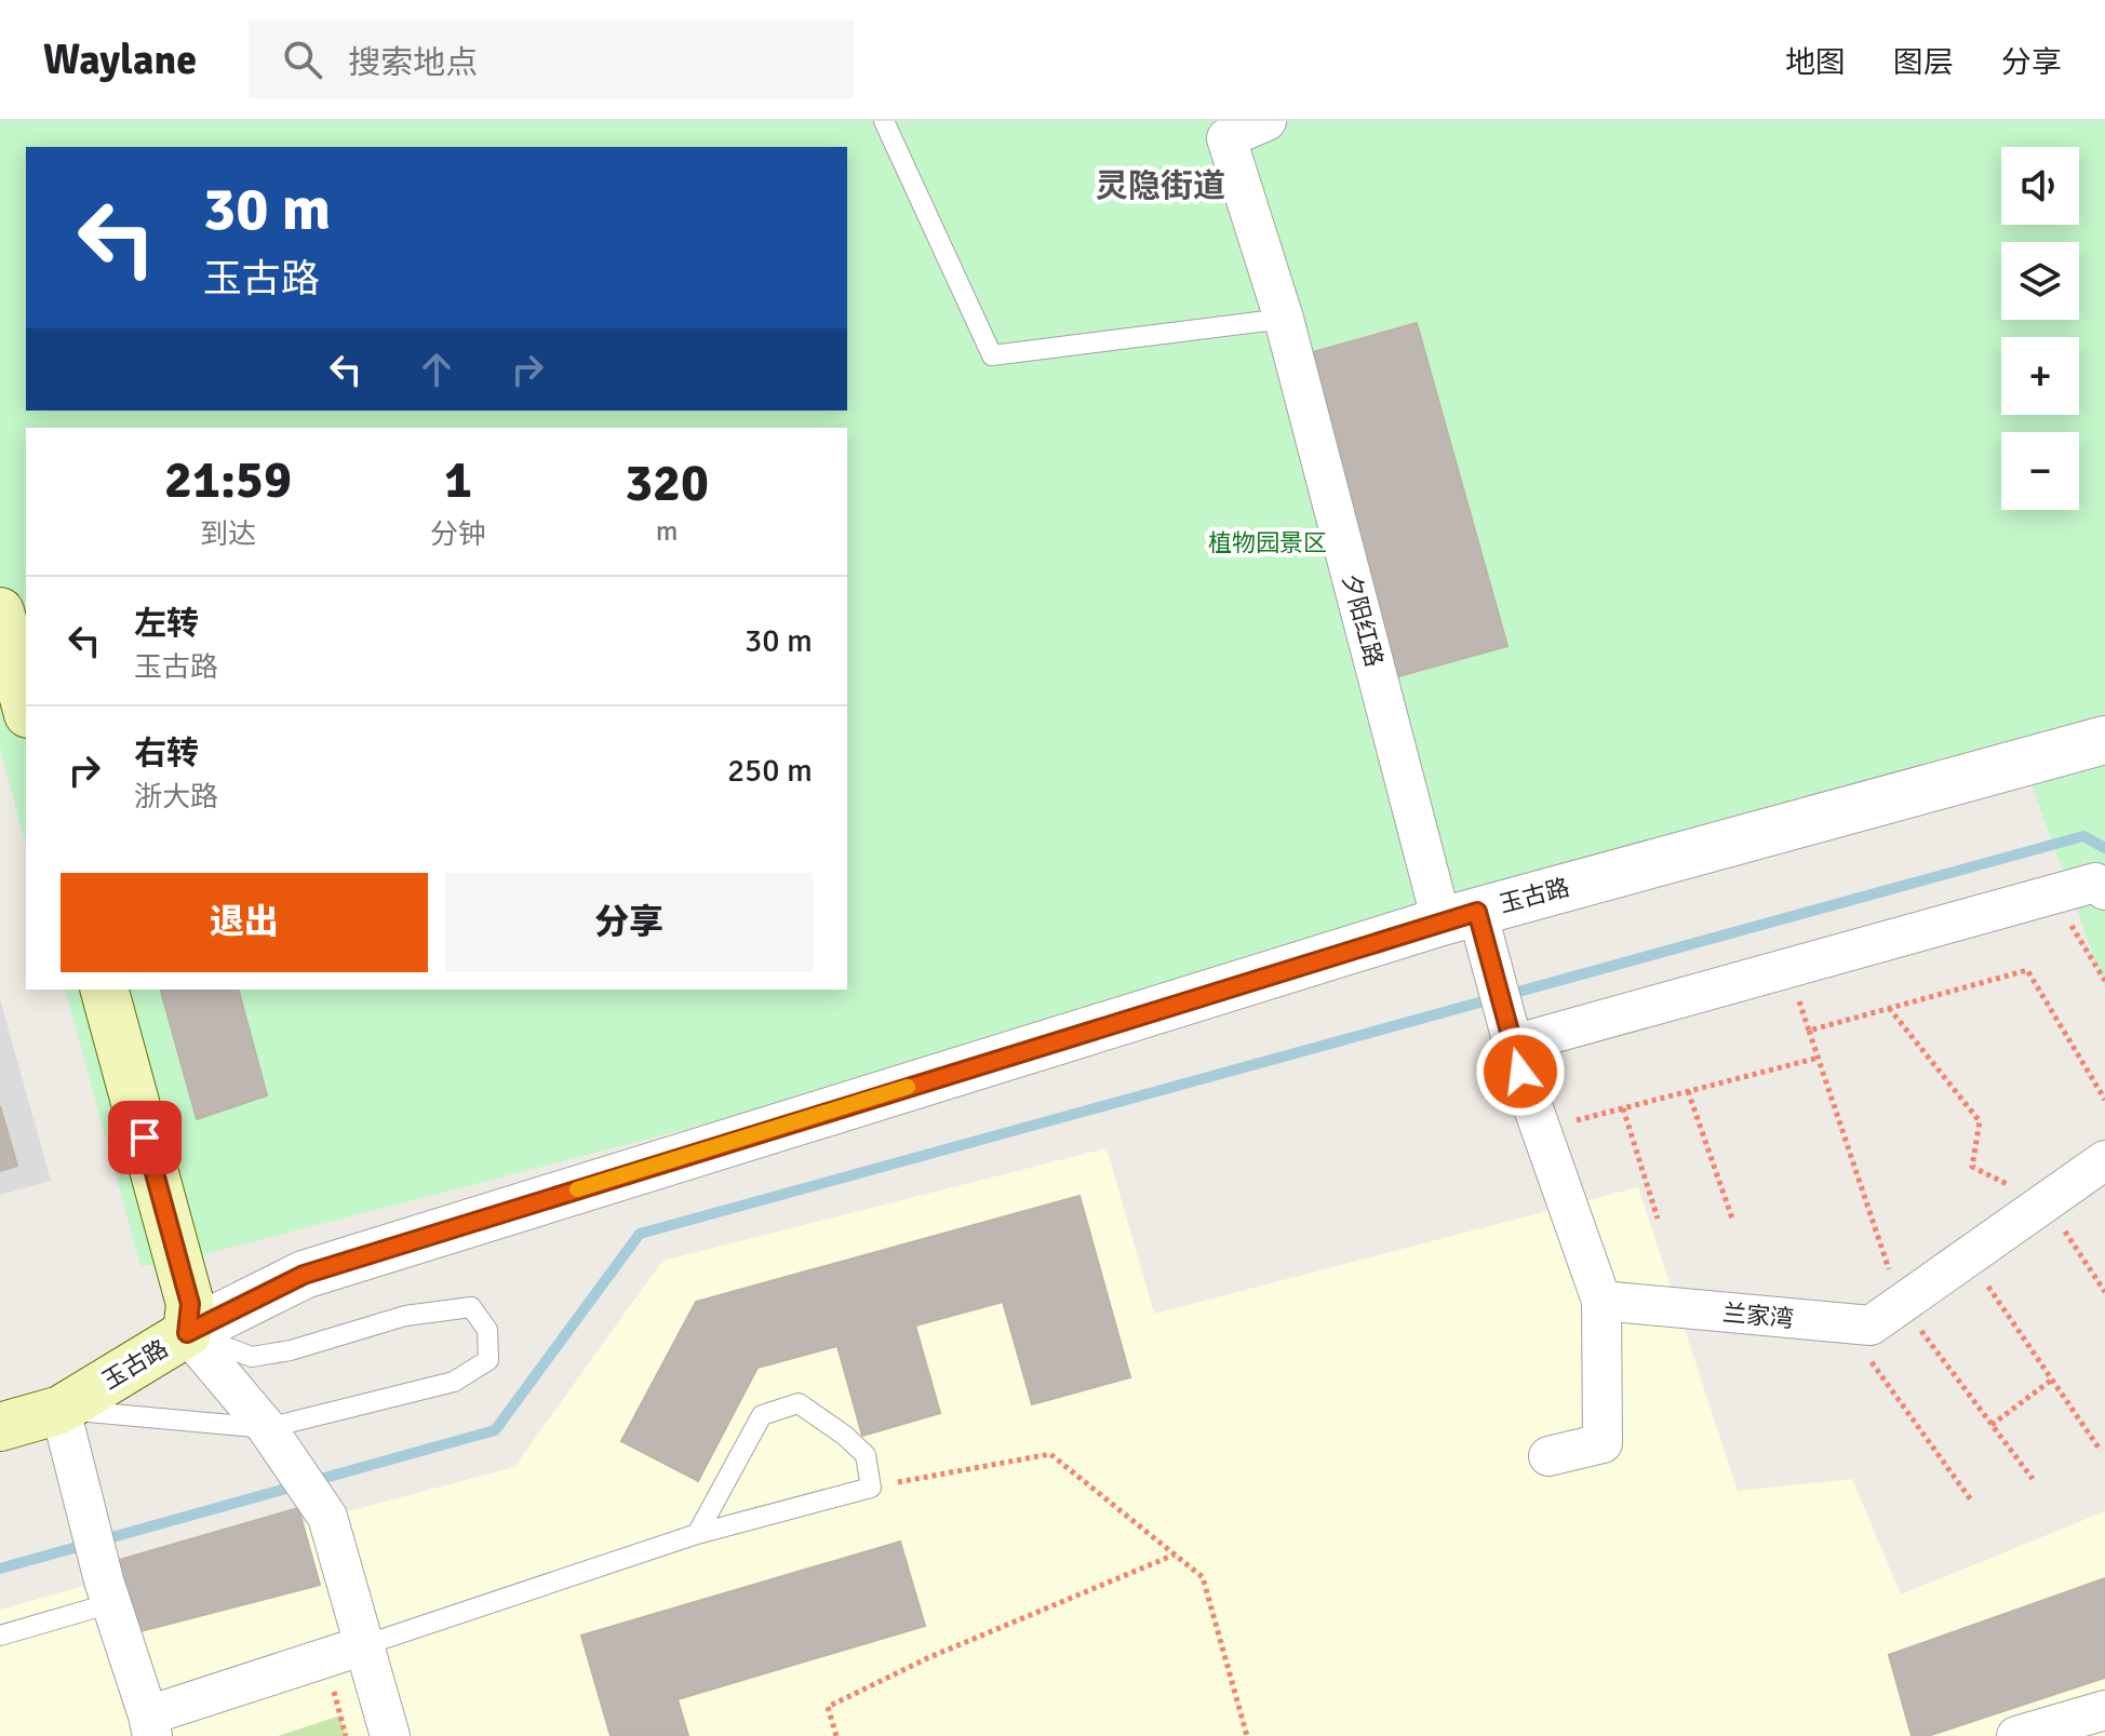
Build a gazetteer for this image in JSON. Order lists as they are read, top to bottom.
{
  "streets": {
    "main road": ["玉古路"],
    "street": ["夕阳红路", "兰家湾"]
  },
  "crossings": [
    ["夕阳红路", "玉古路"]
  ],
  "districts": ["灵隐街道"],
  "parks": ["植物园景区"],
  "page": {
    "header": "Waylane",
    "search": "搜索地点",
    "nav": ["地图", "图层", "分享"],
    "map_buttons": ["+", "−"],
    "turn": ["30 m", "玉古路"],
    "eta": [
      "21:59",
      "到达",
      "1",
      "分钟",
      "320",
      "m"
    ],
    "list": [
      {
        "name": "左转",
        "note": "玉古路",
        "value": "30 m"
      },
      {
        "name": "右转",
        "note": "浙大路",
        "value": "250 m"
      }
    ],
    "buttons": ["退出", "分享"]
  }
}
